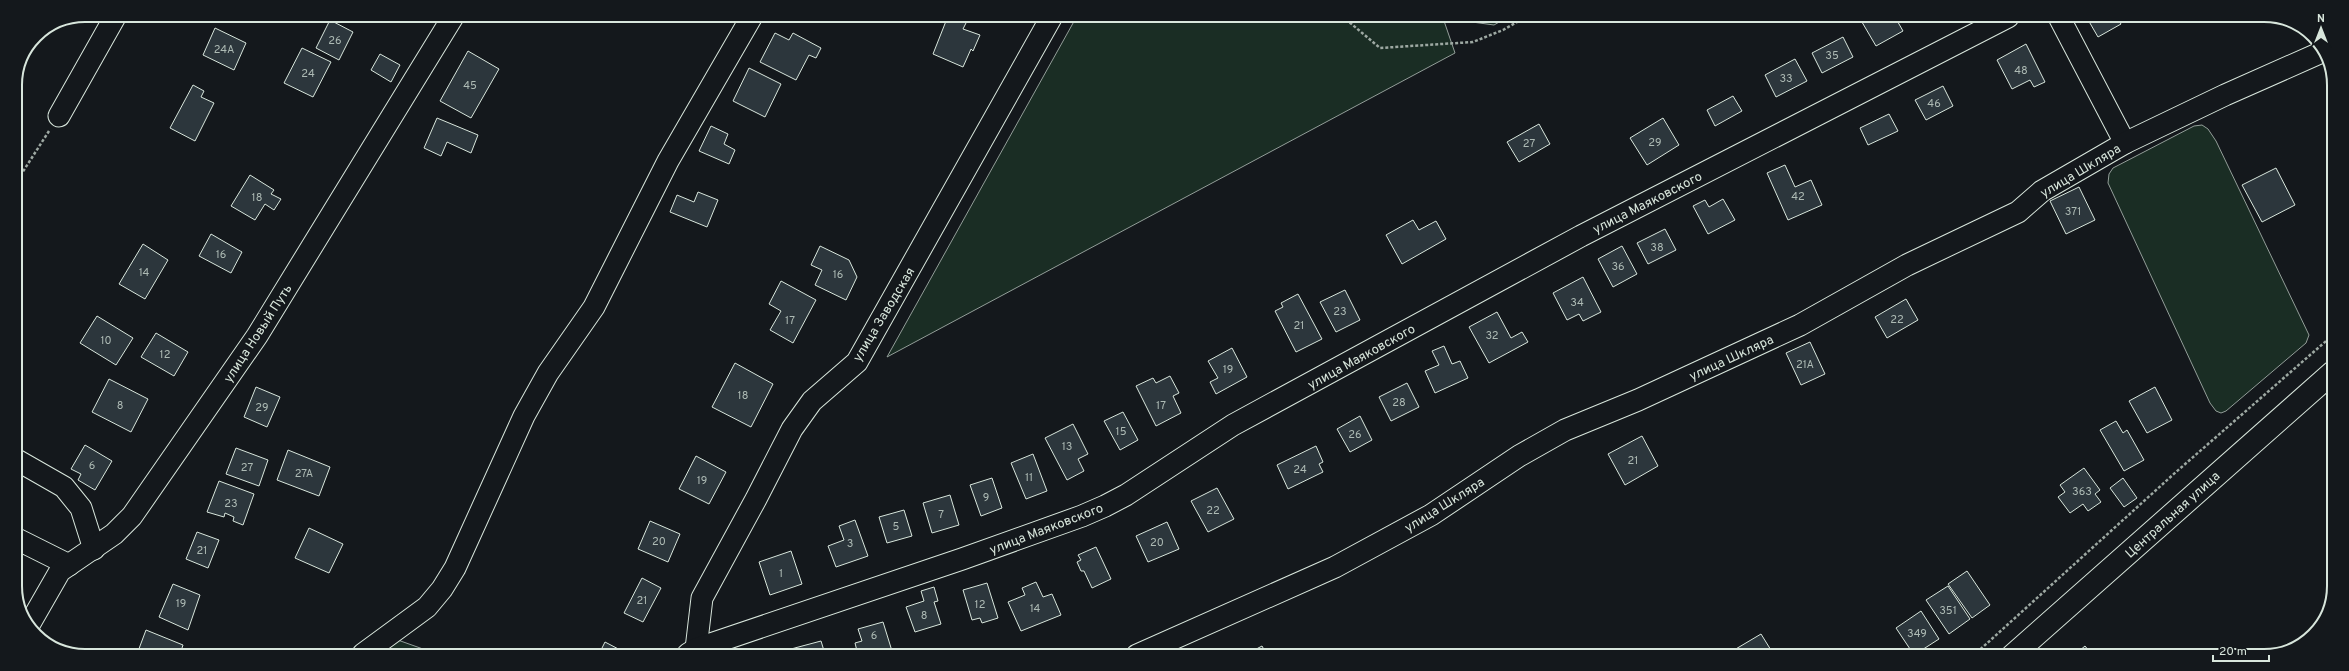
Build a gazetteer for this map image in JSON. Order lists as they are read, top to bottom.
{
  "streets": {
    "main road": ["Центральная улица"],
    "street": [
      "улица Шкляра",
      "улица Маяковского",
      "улица Заводская",
      "улица Новый Путь"
    ]
  },
  "house_numbers": [
    "26",
    "24А",
    "35",
    "48",
    "24",
    "33",
    "45",
    "46",
    "29",
    "27",
    "42",
    "18",
    "371",
    "38",
    "16",
    "36",
    "14",
    "16",
    "34",
    "23",
    "22",
    "17",
    "21",
    "32",
    "10",
    "12",
    "21А",
    "19",
    "18",
    "28",
    "8",
    "17",
    "29",
    "15",
    "26",
    "13",
    "21",
    "6",
    "27",
    "24",
    "27А",
    "11",
    "19",
    "363",
    "9",
    "23",
    "22",
    "7",
    "5",
    "20",
    "20",
    "3",
    "21",
    "1",
    "21",
    "19",
    "12",
    "14",
    "351",
    "8",
    "349",
    "6"
  ],
  "scale_bar": "20 m",
  "north": "top"
}
